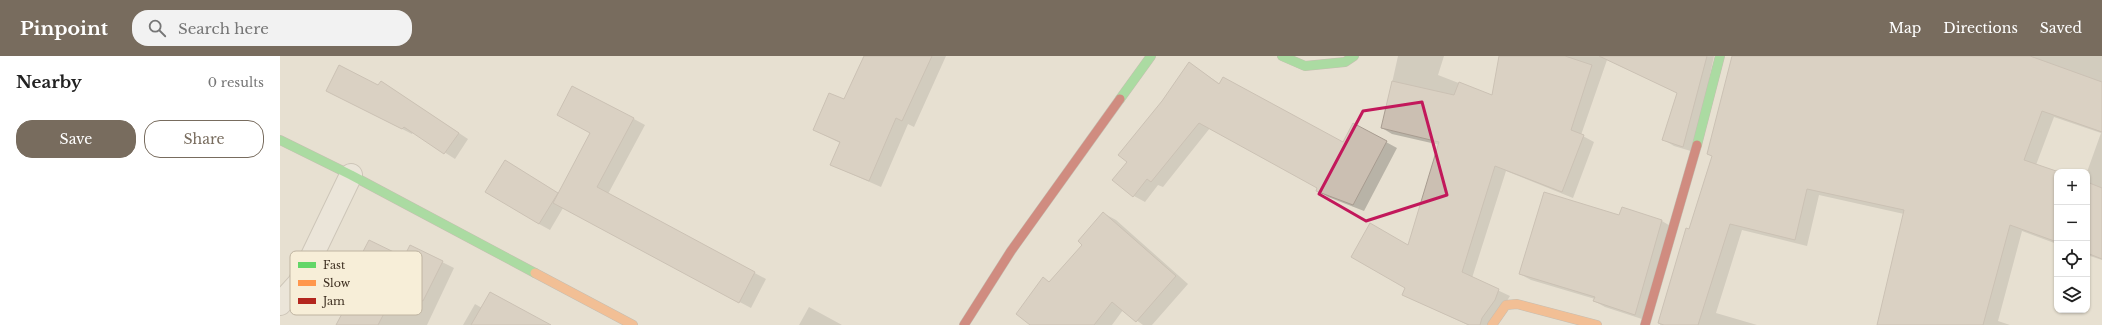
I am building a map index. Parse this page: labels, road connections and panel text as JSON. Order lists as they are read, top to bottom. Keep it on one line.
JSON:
{"legend":["Fast","Slow","Jam"],"page":{"header":"Pinpoint","search":"Search here","nav":["Map","Directions","Saved"],"heading":["Nearby","0 results"],"buttons":["Save","Share"],"map_buttons":["+","−"]}}
